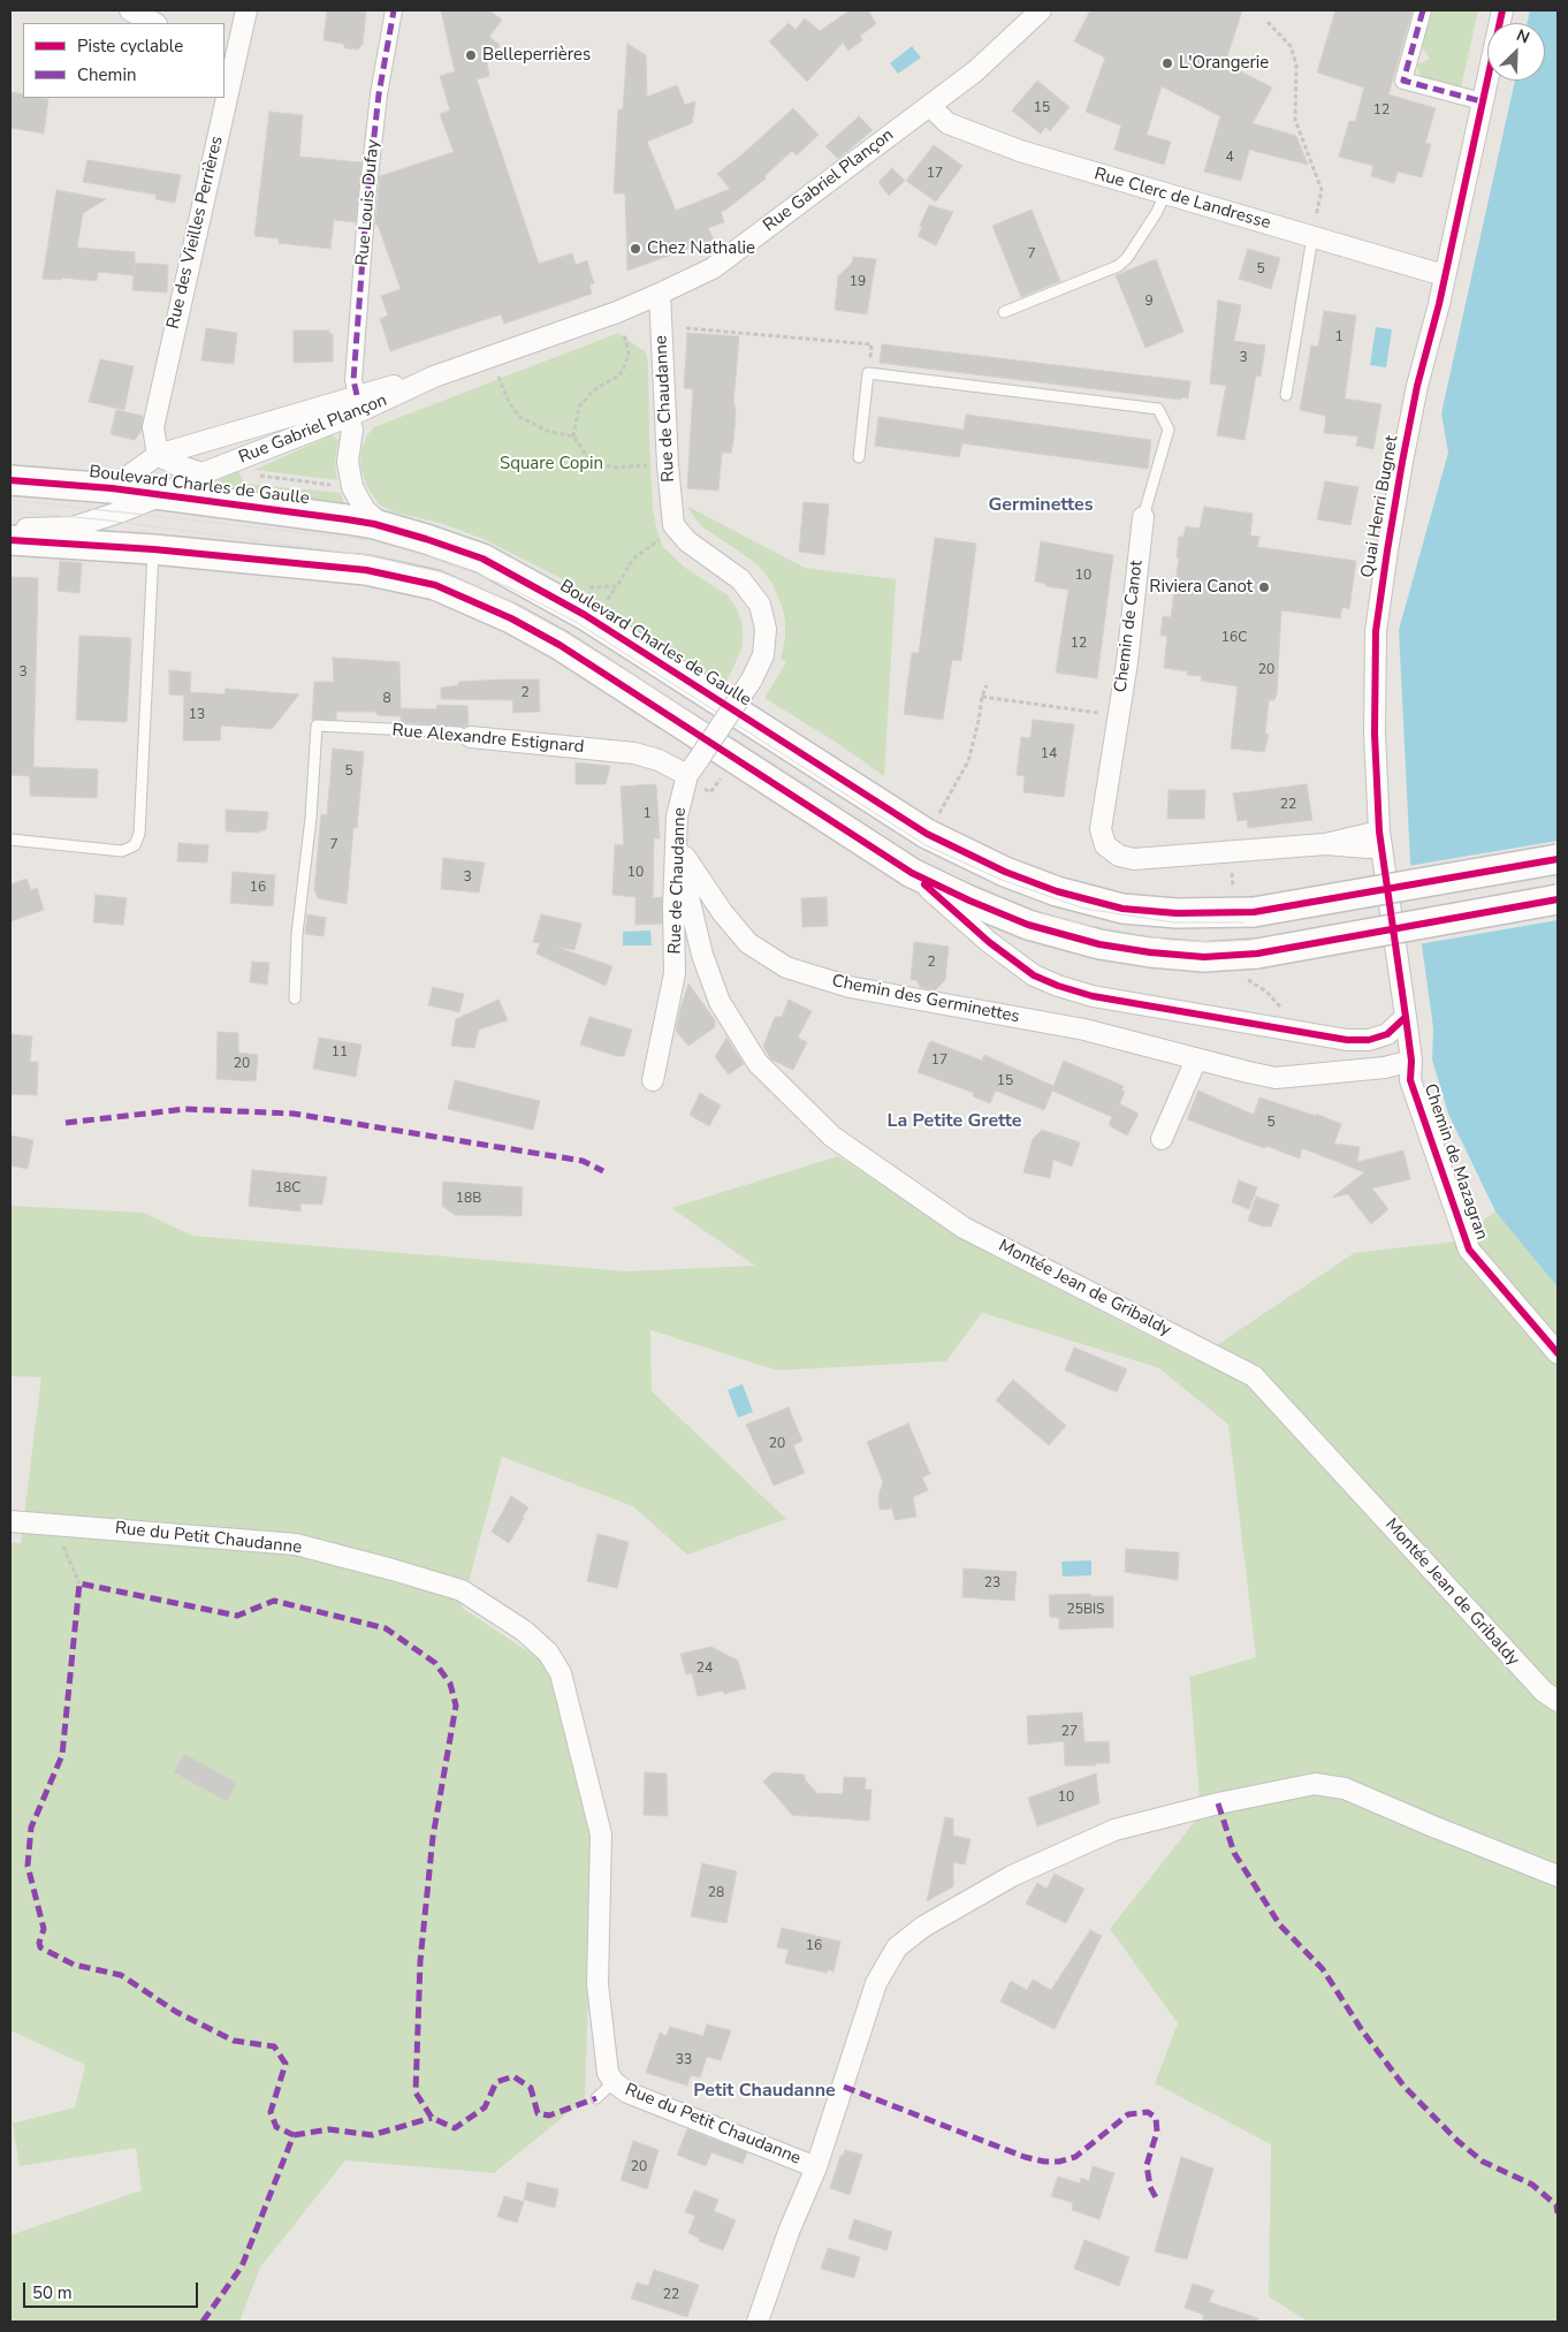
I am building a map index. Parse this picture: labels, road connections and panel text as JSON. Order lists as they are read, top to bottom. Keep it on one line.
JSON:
{"streets":{"main road":["Boulevard Charles de Gaulle"],"street":["Rue Gabriel Plançon","Rue Clerc de Landresse","Rue Louis Dufay","Rue des Vieilles Perrières","Rue de Chaudanne","Quai Henri Bugnet","Chemin de Canot","Rue Alexandre Estignard","Chemin des Germinettes","Chemin de Mazagran","Montée Jean de Gribaldy","Rue du Petit Chaudanne"]},"crossings":[["Rue Gabriel Plançon","Rue Clerc de Landresse"],["Rue Gabriel Plançon","Rue Louis Dufay"],["Rue Gabriel Plançon","Rue des Vieilles Perrières"],["Rue Gabriel Plançon","Rue de Chaudanne"],["Rue Gabriel Plançon","Boulevard Charles de Gaulle"],["Rue Clerc de Landresse","Quai Henri Bugnet"],["Rue de Chaudanne","Rue Alexandre Estignard"],["Rue de Chaudanne","Chemin des Germinettes"],["Rue de Chaudanne","Montée Jean de Gribaldy"],["Quai Henri Bugnet","Chemin de Canot"],["Quai Henri Bugnet","Chemin de Mazagran"],["Chemin des Germinettes","Chemin de Mazagran"],["Chemin des Germinettes","Montée Jean de Gribaldy"]],"districts":["Germinettes","La Petite Grette","Petit Chaudanne"],"parks":["Square Copin"],"places":["Belleperrières","L'Orangerie","Chez Nathalie","Riviera Canot"],"house_numbers":["15","12","4","17","7","5","19","9","1","3","10","16C","12","20","3","2","8","13","14","5","22","1","7","10","3","16","2","11","17","20","15","5","18C","18B","20","23","25BIS","24","27","10","28","16","33","20","22"],"legend":["Piste cyclable","Chemin"],"scale_bar":"50 m","north":"top right"}
